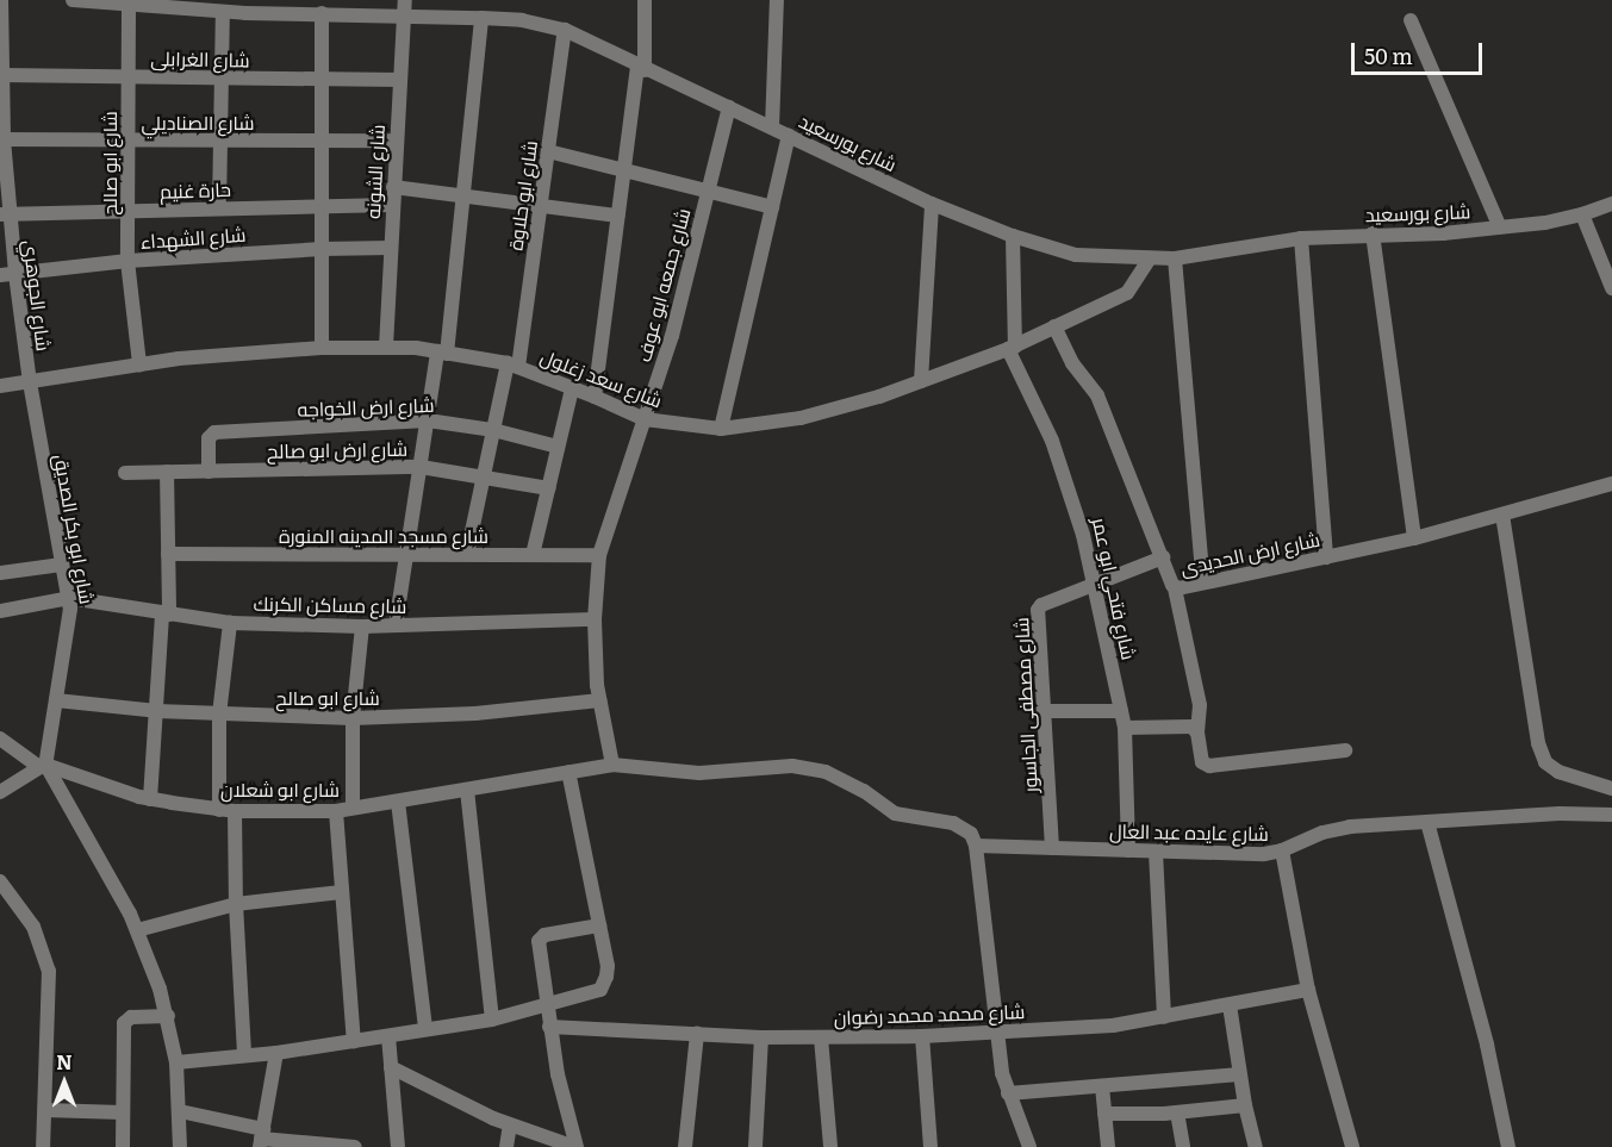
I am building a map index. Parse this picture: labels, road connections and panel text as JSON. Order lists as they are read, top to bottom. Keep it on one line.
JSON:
{"streets":{"street":["شارع الغرابلى","شارع الصناديلي","شارع بورسعيد","شارع ابو صالح","شارع الشونه","حارة غنيم","شارع ابو حلاوة","شارع الشهداء","شارع جمعه ابو عوف","شارع الجوهري","شارع سعد زغلول","شارع ارض الخواجه","شارع ارض ابو صالح","شارع ابو بكر الصديق","شارع مسجد المدينه المنورة","شارع ارض الحديدى","شارع فتحي ابو عمر","شارع مساكن الكرنك","شارع مصطفى الجاسور","شارع ابو شعلان","شارع عايده عبد العال","شارع محمد محمد رضوان"]},"crossings":[["شارع الغرابلى","شارع ابو صالح"],["شارع الغرابلى","شارع الشونه"],["شارع الغرابلى","شارع الجوهري"],["شارع الصناديلي","شارع ابو صالح"],["شارع الصناديلي","شارع الشونه"],["شارع الصناديلي","شارع الجوهري"],["شارع بورسعيد","شارع ابو صالح"],["شارع بورسعيد","شارع الشونه"],["شارع بورسعيد","شارع ابو حلاوة"],["شارع بورسعيد","شارع جمعه ابو عوف"],["شارع بورسعيد","شارع سعد زغلول"],["شارع ابو صالح","حارة غنيم"],["شارع ابو صالح","شارع الشهداء"],["شارع ابو صالح","شارع جمعه ابو عوف"],["شارع ابو صالح","شارع سعد زغلول"],["شارع ابو صالح","شارع ابو بكر الصديق"],["شارع الشونه","حارة غنيم"],["شارع الشونه","شارع الشهداء"],["شارع الشونه","شارع سعد زغلول"],["حارة غنيم","شارع الجوهري"],["شارع ابو حلاوة","شارع سعد زغلول"],["شارع ابو حلاوة","شارع ارض الخواجه"],["شارع ابو حلاوة","شارع ارض ابو صالح"],["شارع ابو حلاوة","شارع مسجد المدينه المنورة"],["شارع الشهداء","شارع الجوهري"],["شارع جمعه ابو عوف","شارع سعد زغلول"],["شارع جمعه ابو عوف","شارع مسجد المدينه المنورة"],["شارع جمعه ابو عوف","شارع مساكن الكرنك"],["شارع جمعه ابو عوف","شارع ابو شعلان"],["شارع الجوهري","شارع سعد زغلول"],["شارع الجوهري","شارع ابو بكر الصديق"],["شارع سعد زغلول","شارع ابو بكر الصديق"],["شارع سعد زغلول","شارع ارض الحديدى"],["شارع سعد زغلول","شارع فتحي ابو عمر"],["شارع ارض الخواجه","شارع ارض ابو صالح"],["شارع ابو بكر الصديق","شارع مساكن الكرنك"],["شارع ابو بكر الصديق","شارع ابو شعلان"],["شارع ارض الحديدى","شارع مصطفى الجاسور"],["شارع فتحي ابو عمر","شارع مصطفى الجاسور"],["شارع فتحي ابو عمر","شارع عايده عبد العال"],["شارع مصطفى الجاسور","شارع عايده عبد العال"],["شارع ابو شعلان","شارع عايده عبد العال"]],"scale_bar":"50 m","north":"top"}
